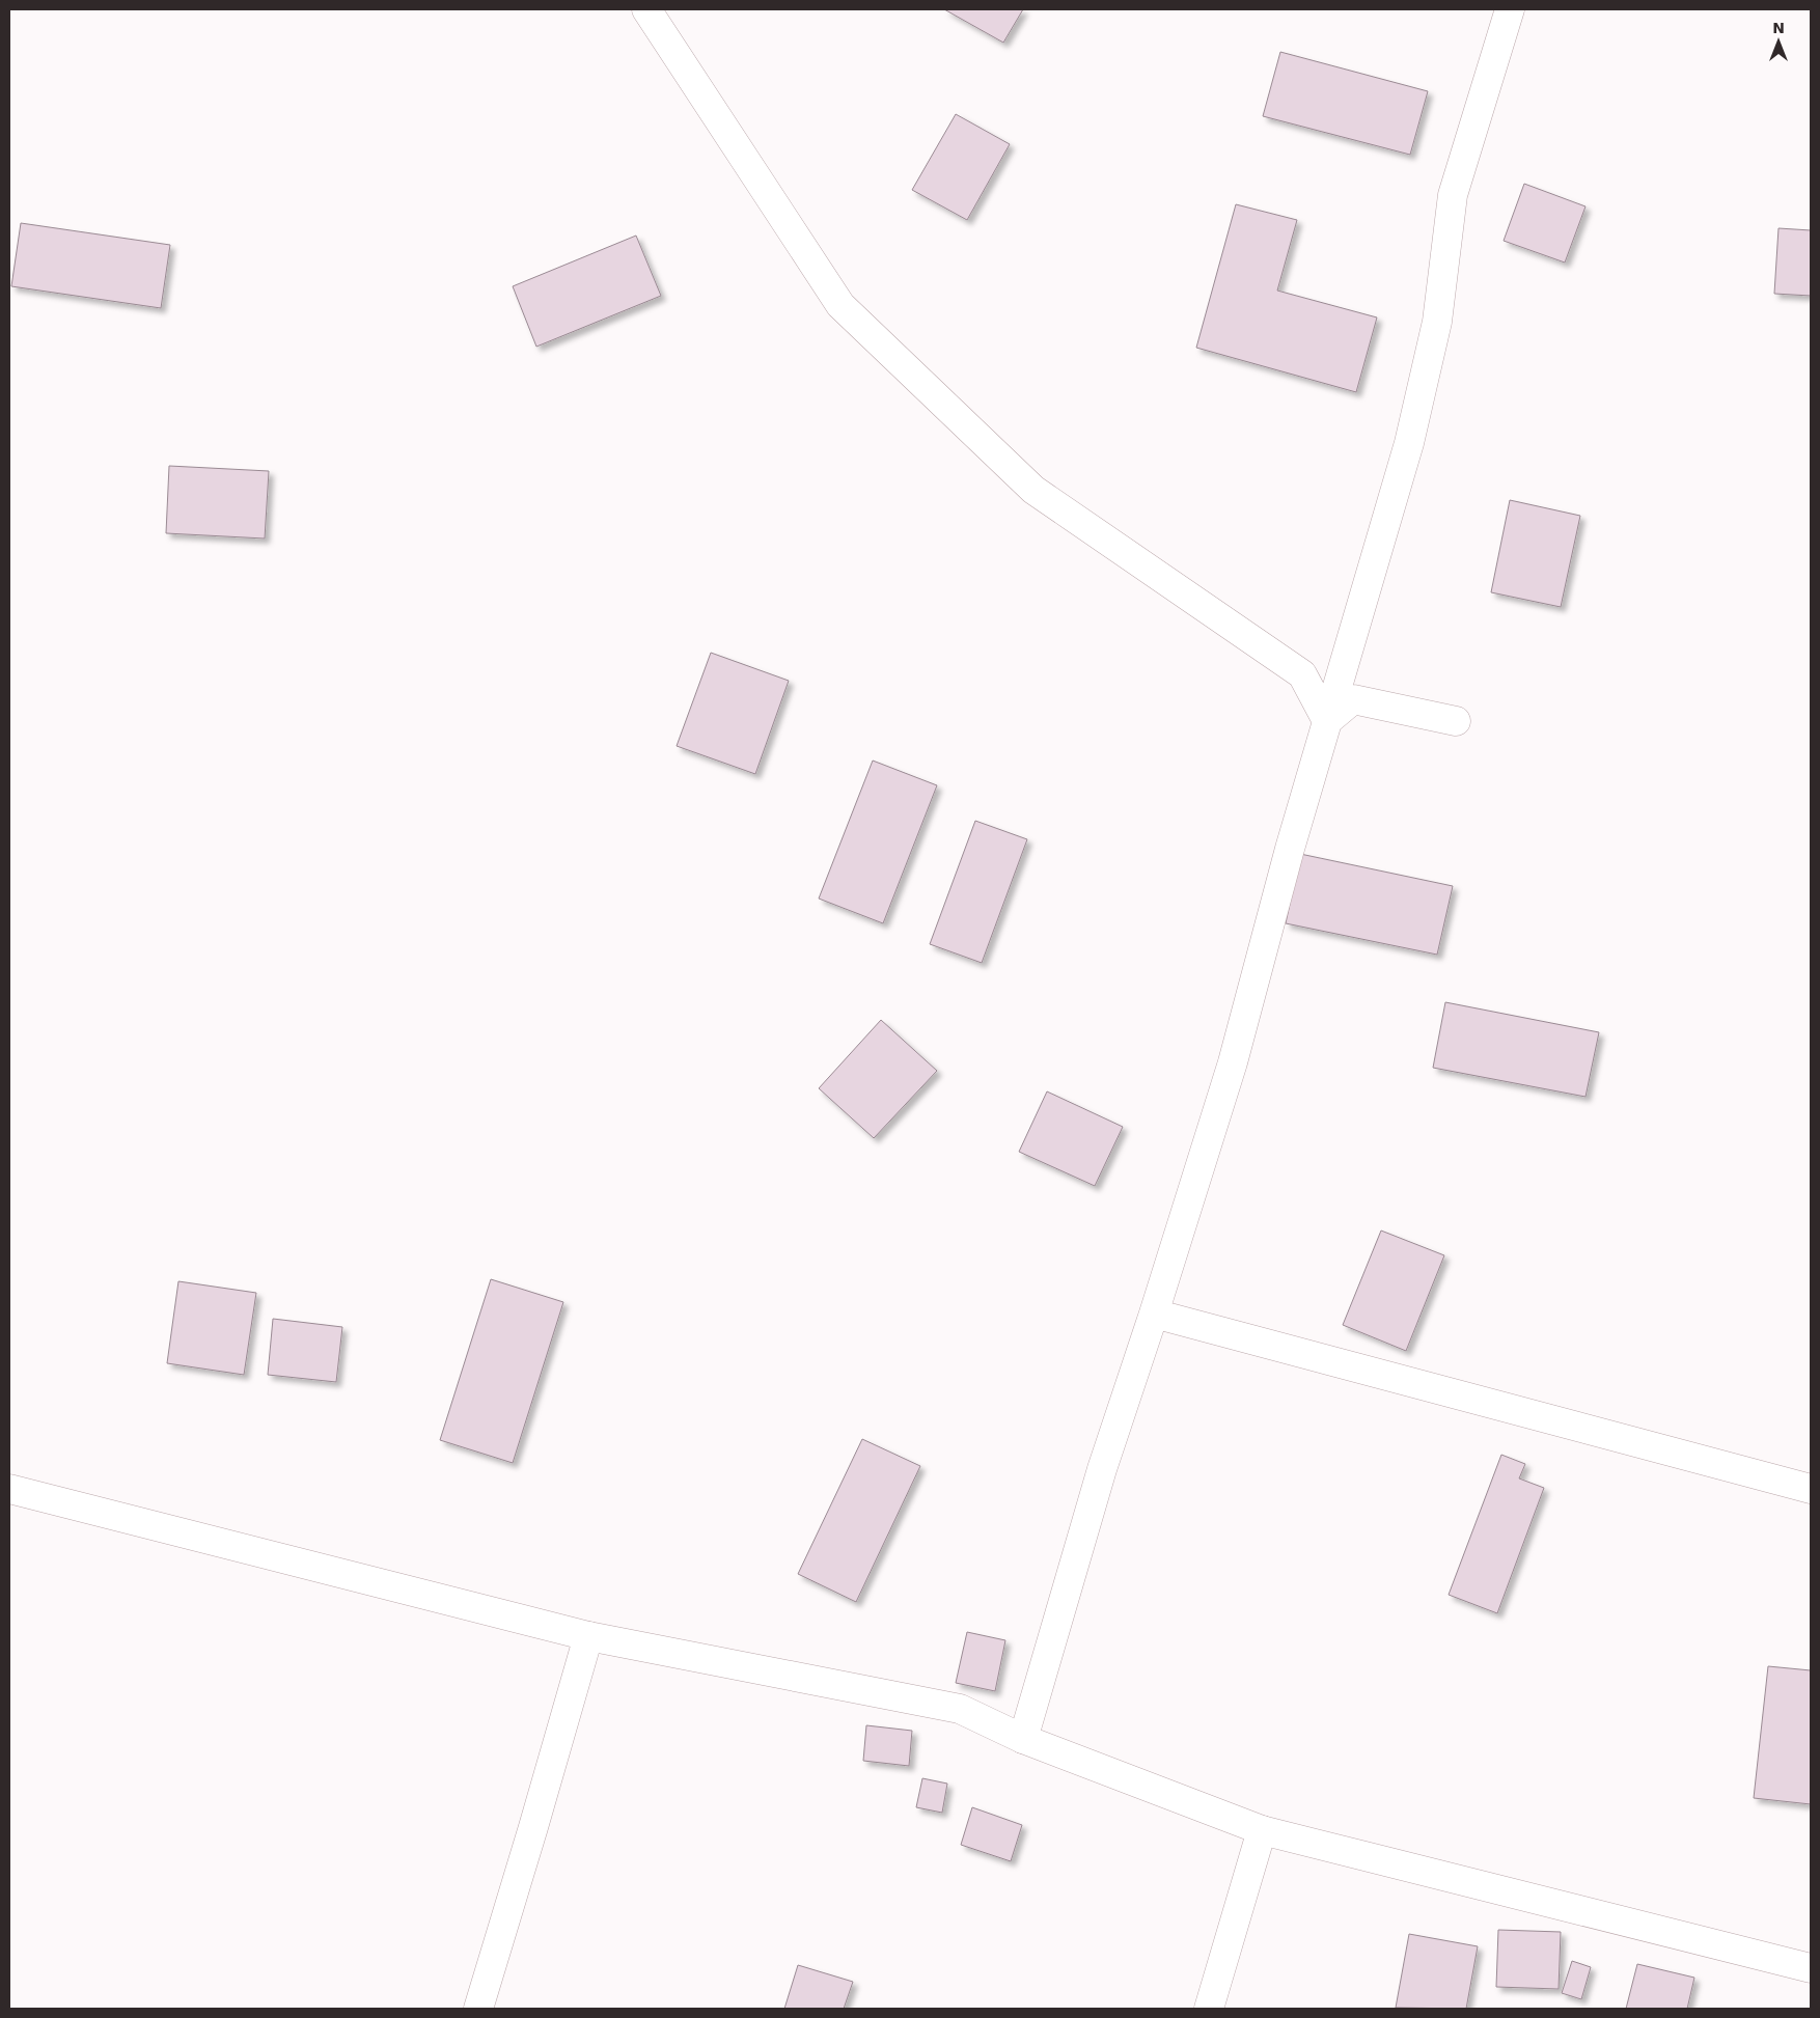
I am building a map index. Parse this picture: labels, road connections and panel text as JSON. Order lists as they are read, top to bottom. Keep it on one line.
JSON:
{"north":"top"}
